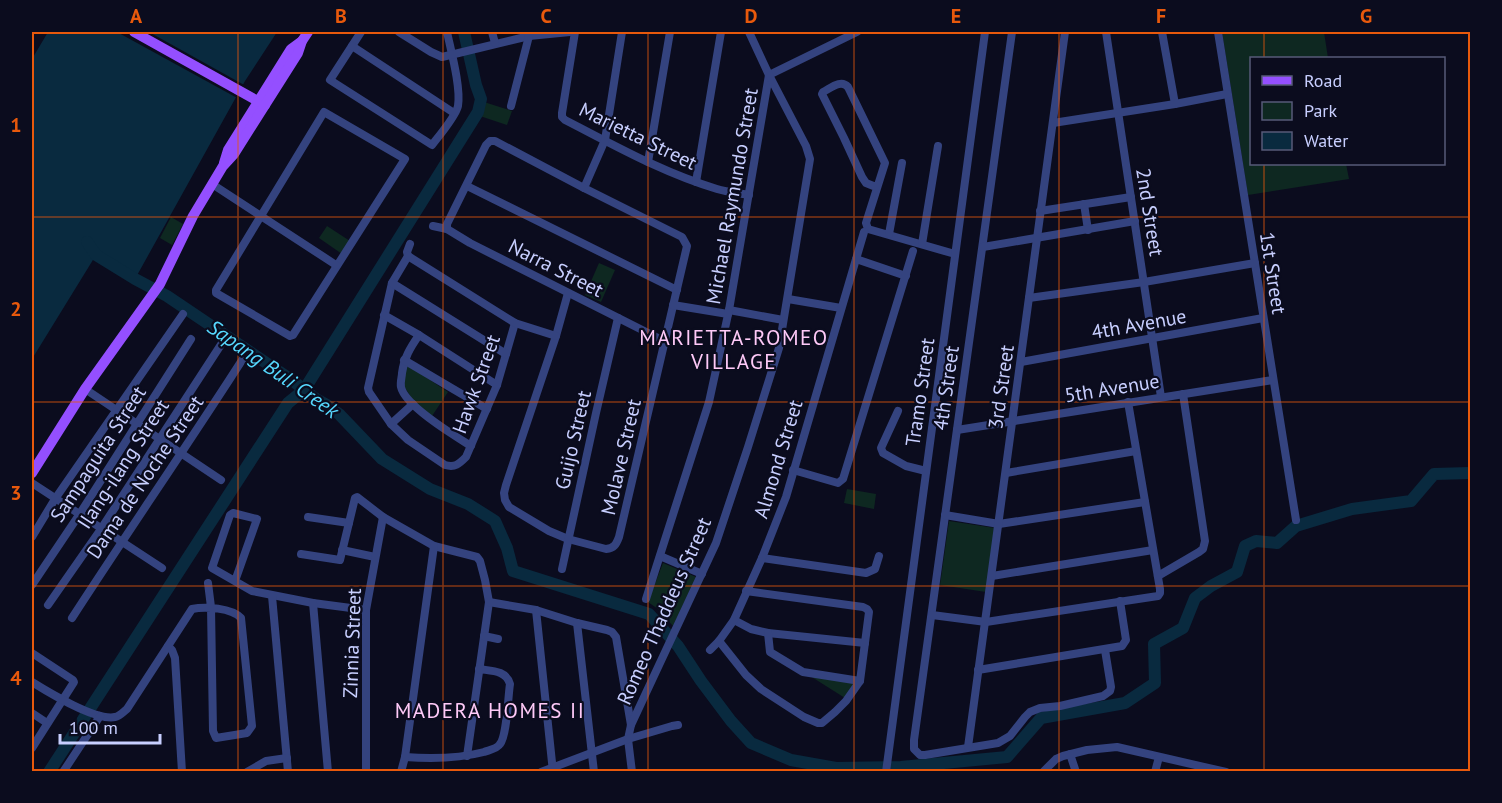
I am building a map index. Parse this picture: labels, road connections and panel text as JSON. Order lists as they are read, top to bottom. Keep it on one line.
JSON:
{"streets":{"street":["Marietta Street","Michael Raymundo Street","2nd Street","Narra Street","1st Street","4th Avenue","Hawk Street","3rd Street","4th Street","5th Avenue","Tramo Street","Guijo Street","Sampaguita Street","Molave Street","Almond Street","Ilang-ilang Street","Dama de Noche Street","Romeo Thaddeus Street","Zinnia Street"]},"crossings":[["Marietta Street","Michael Raymundo Street"],["Michael Raymundo Street","Romeo Thaddeus Street"],["2nd Street","4th Avenue"],["2nd Street","5th Avenue"],["Narra Street","Guijo Street"],["Narra Street","Molave Street"],["1st Street","4th Avenue"],["1st Street","5th Avenue"],["4th Avenue","3rd Street"],["3rd Street","4th Street"],["3rd Street","5th Avenue"],["4th Street","5th Avenue"],["Guijo Street","Molave Street"]],"districts":["MARIETTA-ROMEO VILLAGE","MADERA HOMES II"],"water":["Sapang Buli Creek"],"legend":["Road","Park","Water"],"scale_bar":"100 m","grid":{"columns":["A","B","C","D","E","F","G"],"rows":["1","2","3","4"]}}
